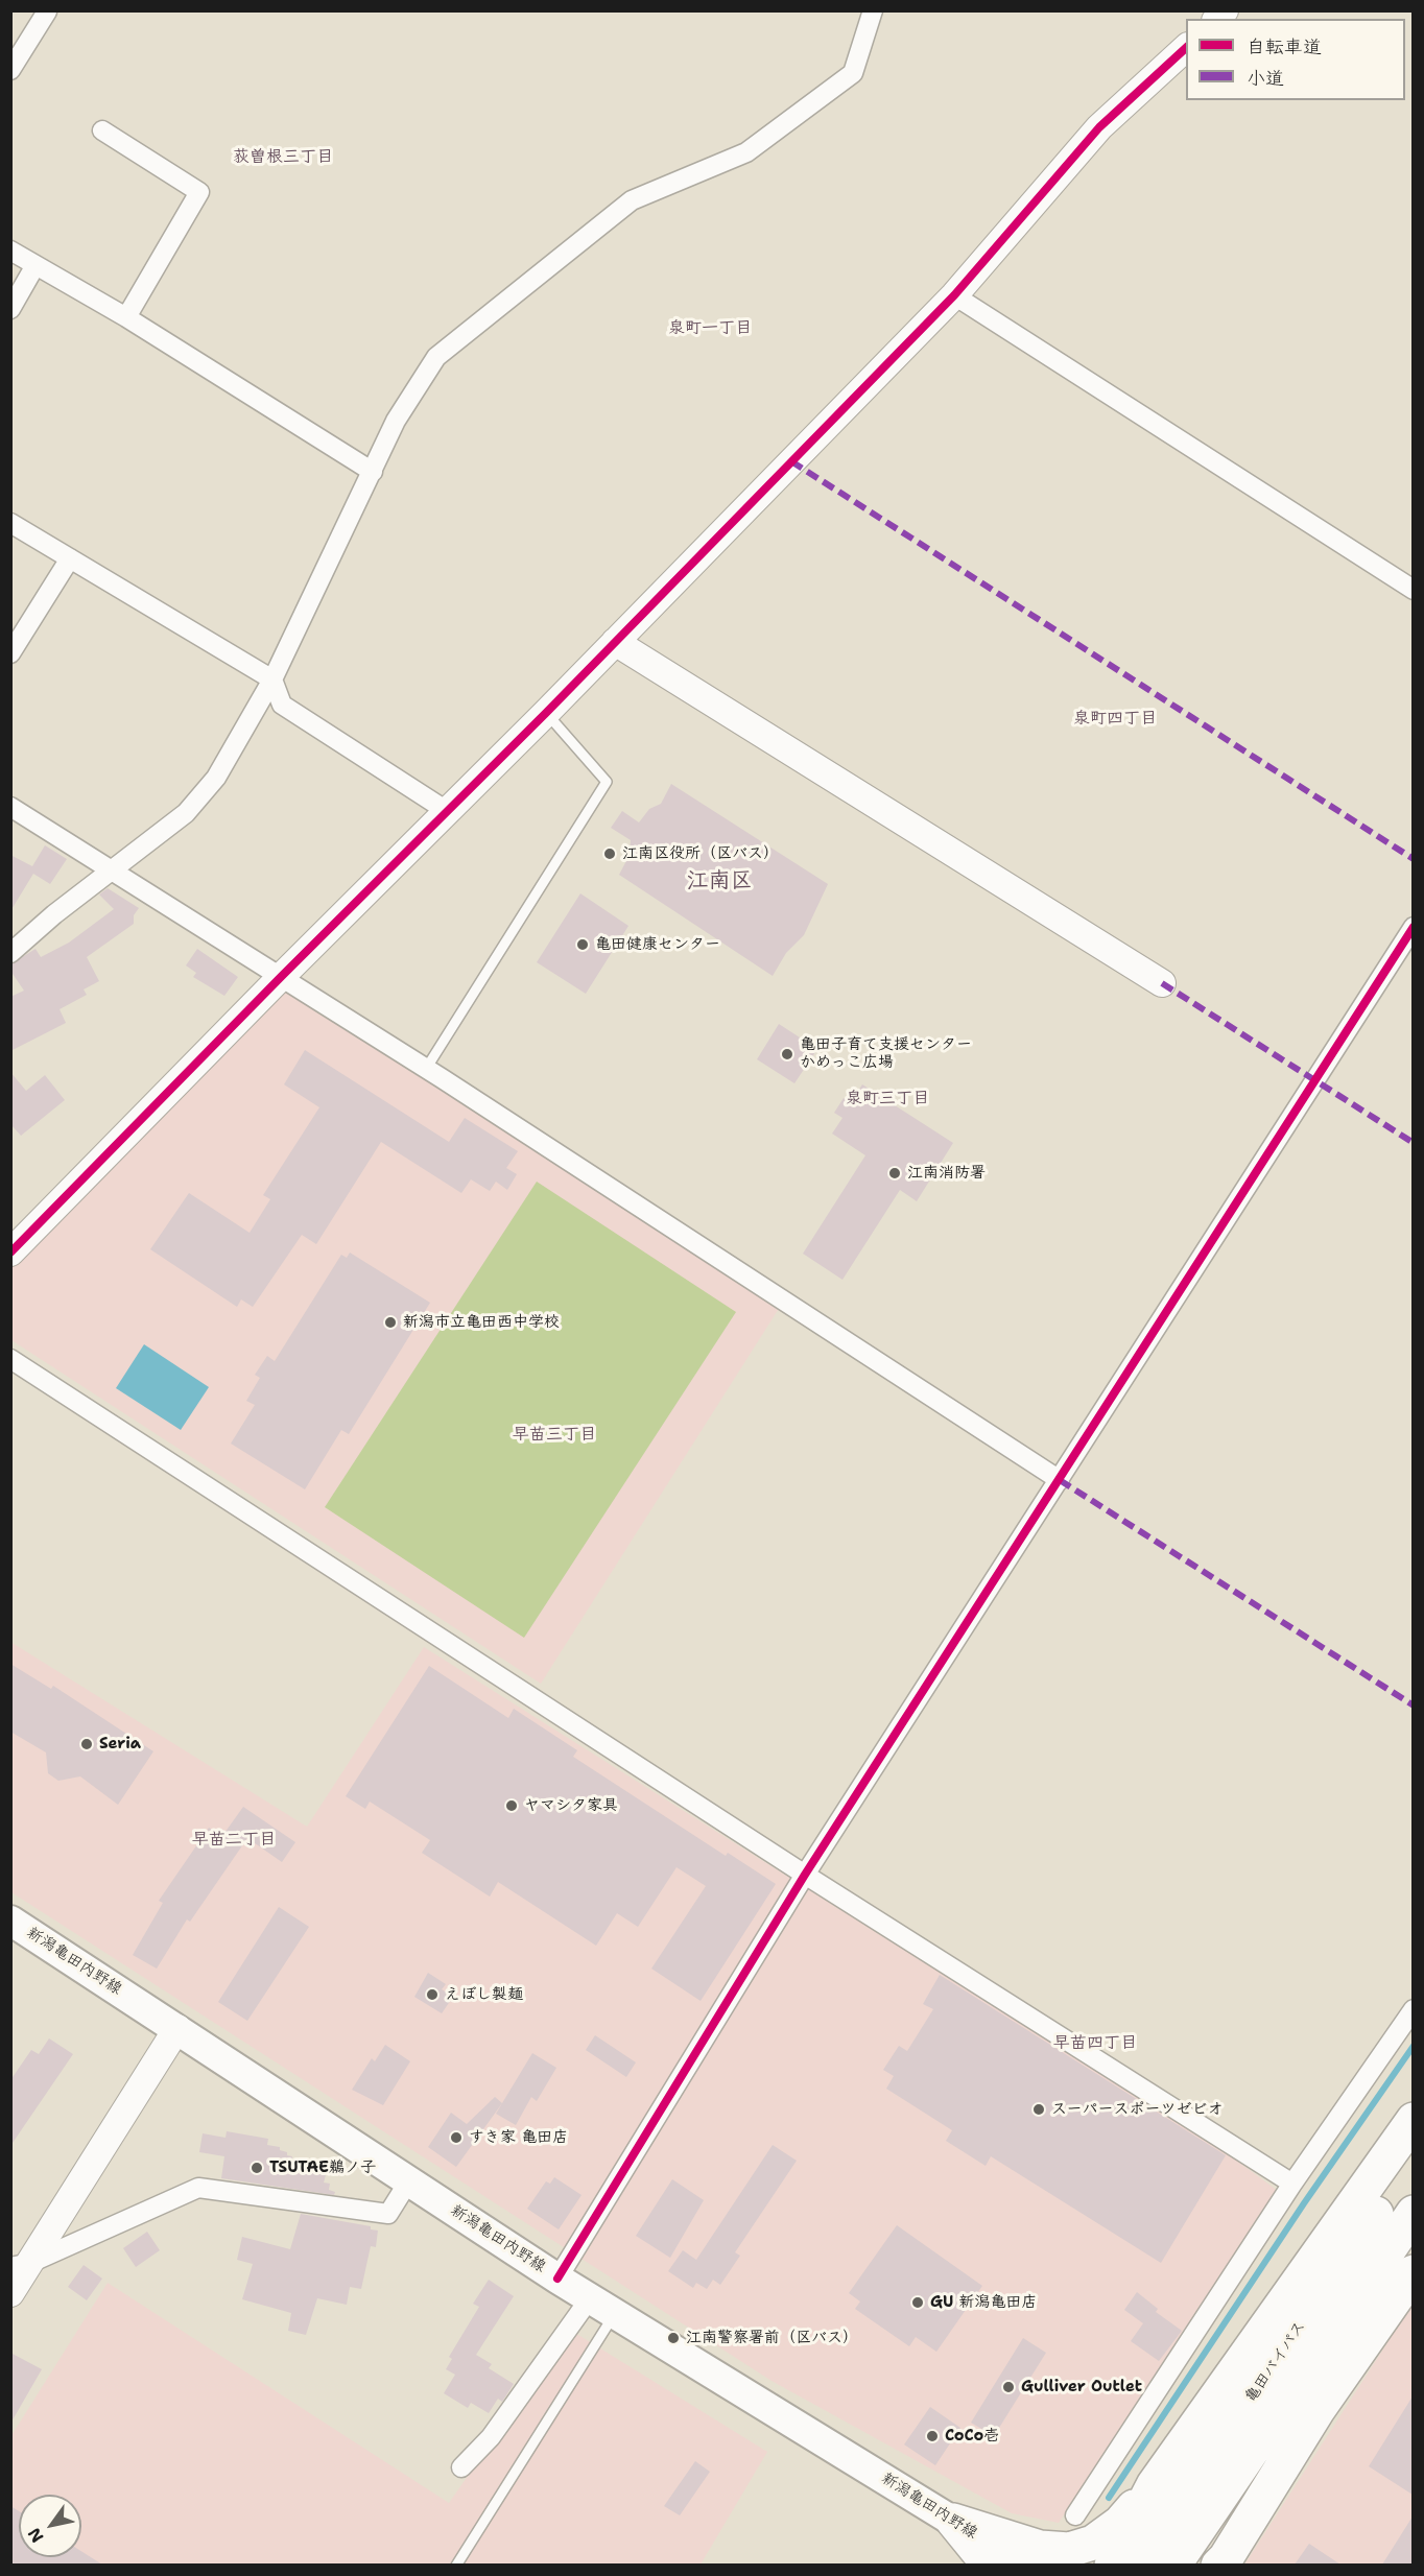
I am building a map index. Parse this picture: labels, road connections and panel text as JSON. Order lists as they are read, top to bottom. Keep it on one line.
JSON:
{"streets":{"highway":["亀田バイパス"],"main road":["新潟亀田内野線"]},"districts":["荻曽根三丁目","泉町一丁目","泉町四丁目","江南区","泉町三丁目","早苗三丁目","早苗二丁目","早苗四丁目"],"places":["江南区役所（区バス）","亀田健康センター","亀田子育て支援センター かめっこ広場","江南消防署","新潟市立亀田西中学校","Seria","ヤマシタ家具","えぼし製麺","スーパースポーツゼビオ","すき家 亀田店","TSUTAE鵜ノ子","GU 新潟亀田店","江南警察署前（区バス）","Gulliver Outlet","CoCo壱"],"legend":["自転車道","小道"],"north":"bottom left"}
